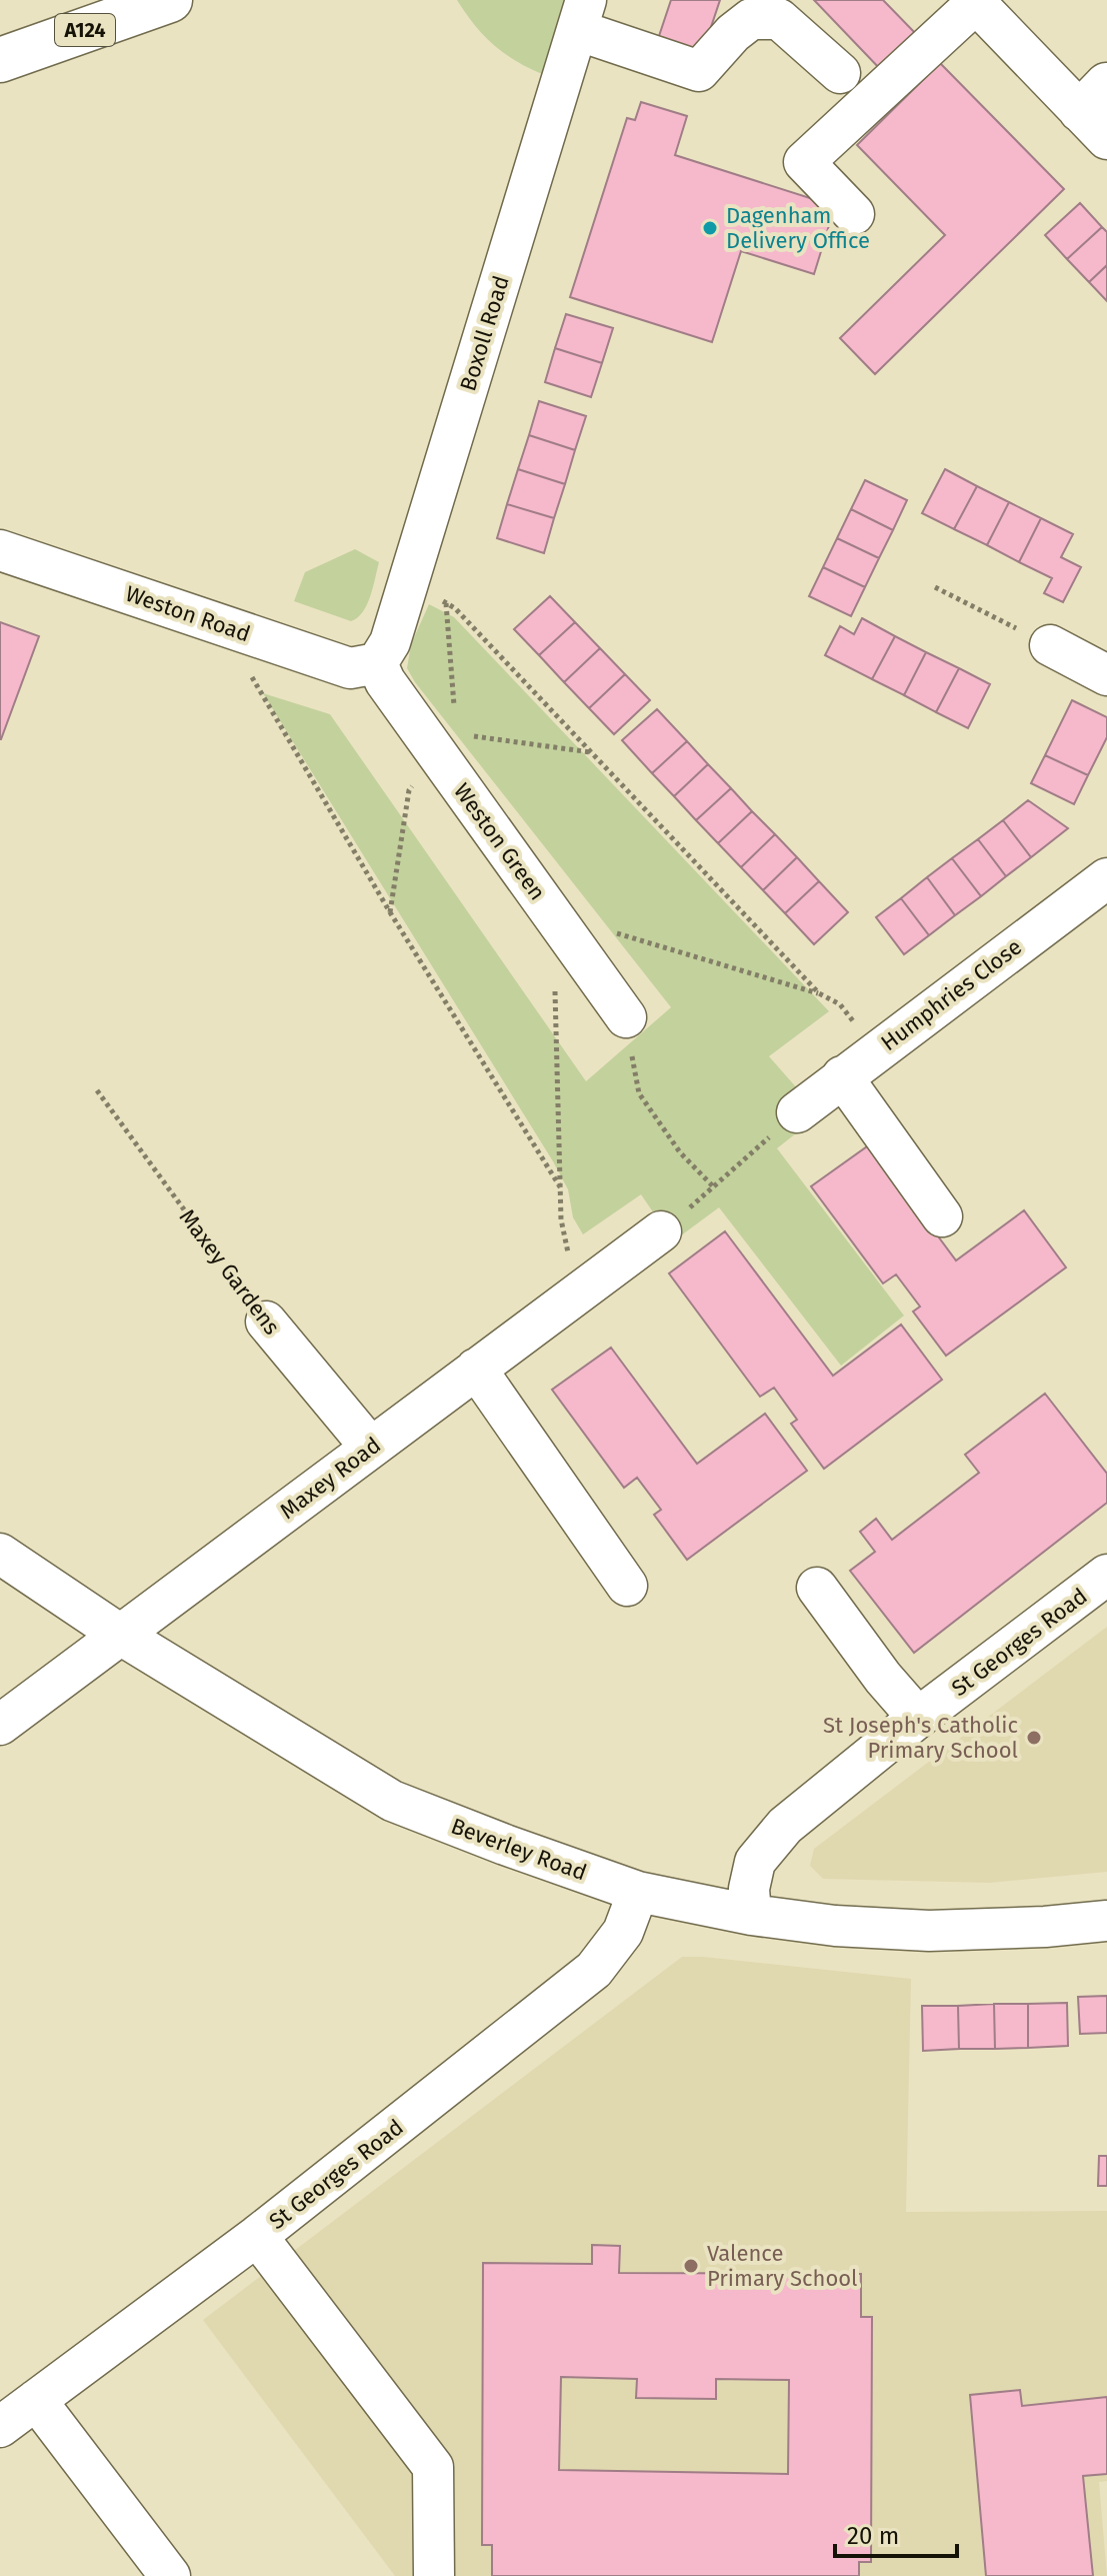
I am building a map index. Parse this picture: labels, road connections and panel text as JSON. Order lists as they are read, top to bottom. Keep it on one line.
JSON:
{"streets":{"main road":["A124"],"street":["Boxoll Road","Weston Road","Weston Green","Humphries Close","Maxey Gardens","Maxey Road","St Georges Road","Beverley Road"]},"crossings":[["Boxoll Road","Weston Road"],["Boxoll Road","Weston Green"],["Weston Road","Weston Green"],["Maxey Gardens","Maxey Road"],["Maxey Road","Beverley Road"],["St Georges Road","Beverley Road"]],"places":["Dagenham Delivery Office","St Joseph's Catholic Primary School","Valence Primary School"],"scale_bar":"20 m"}
